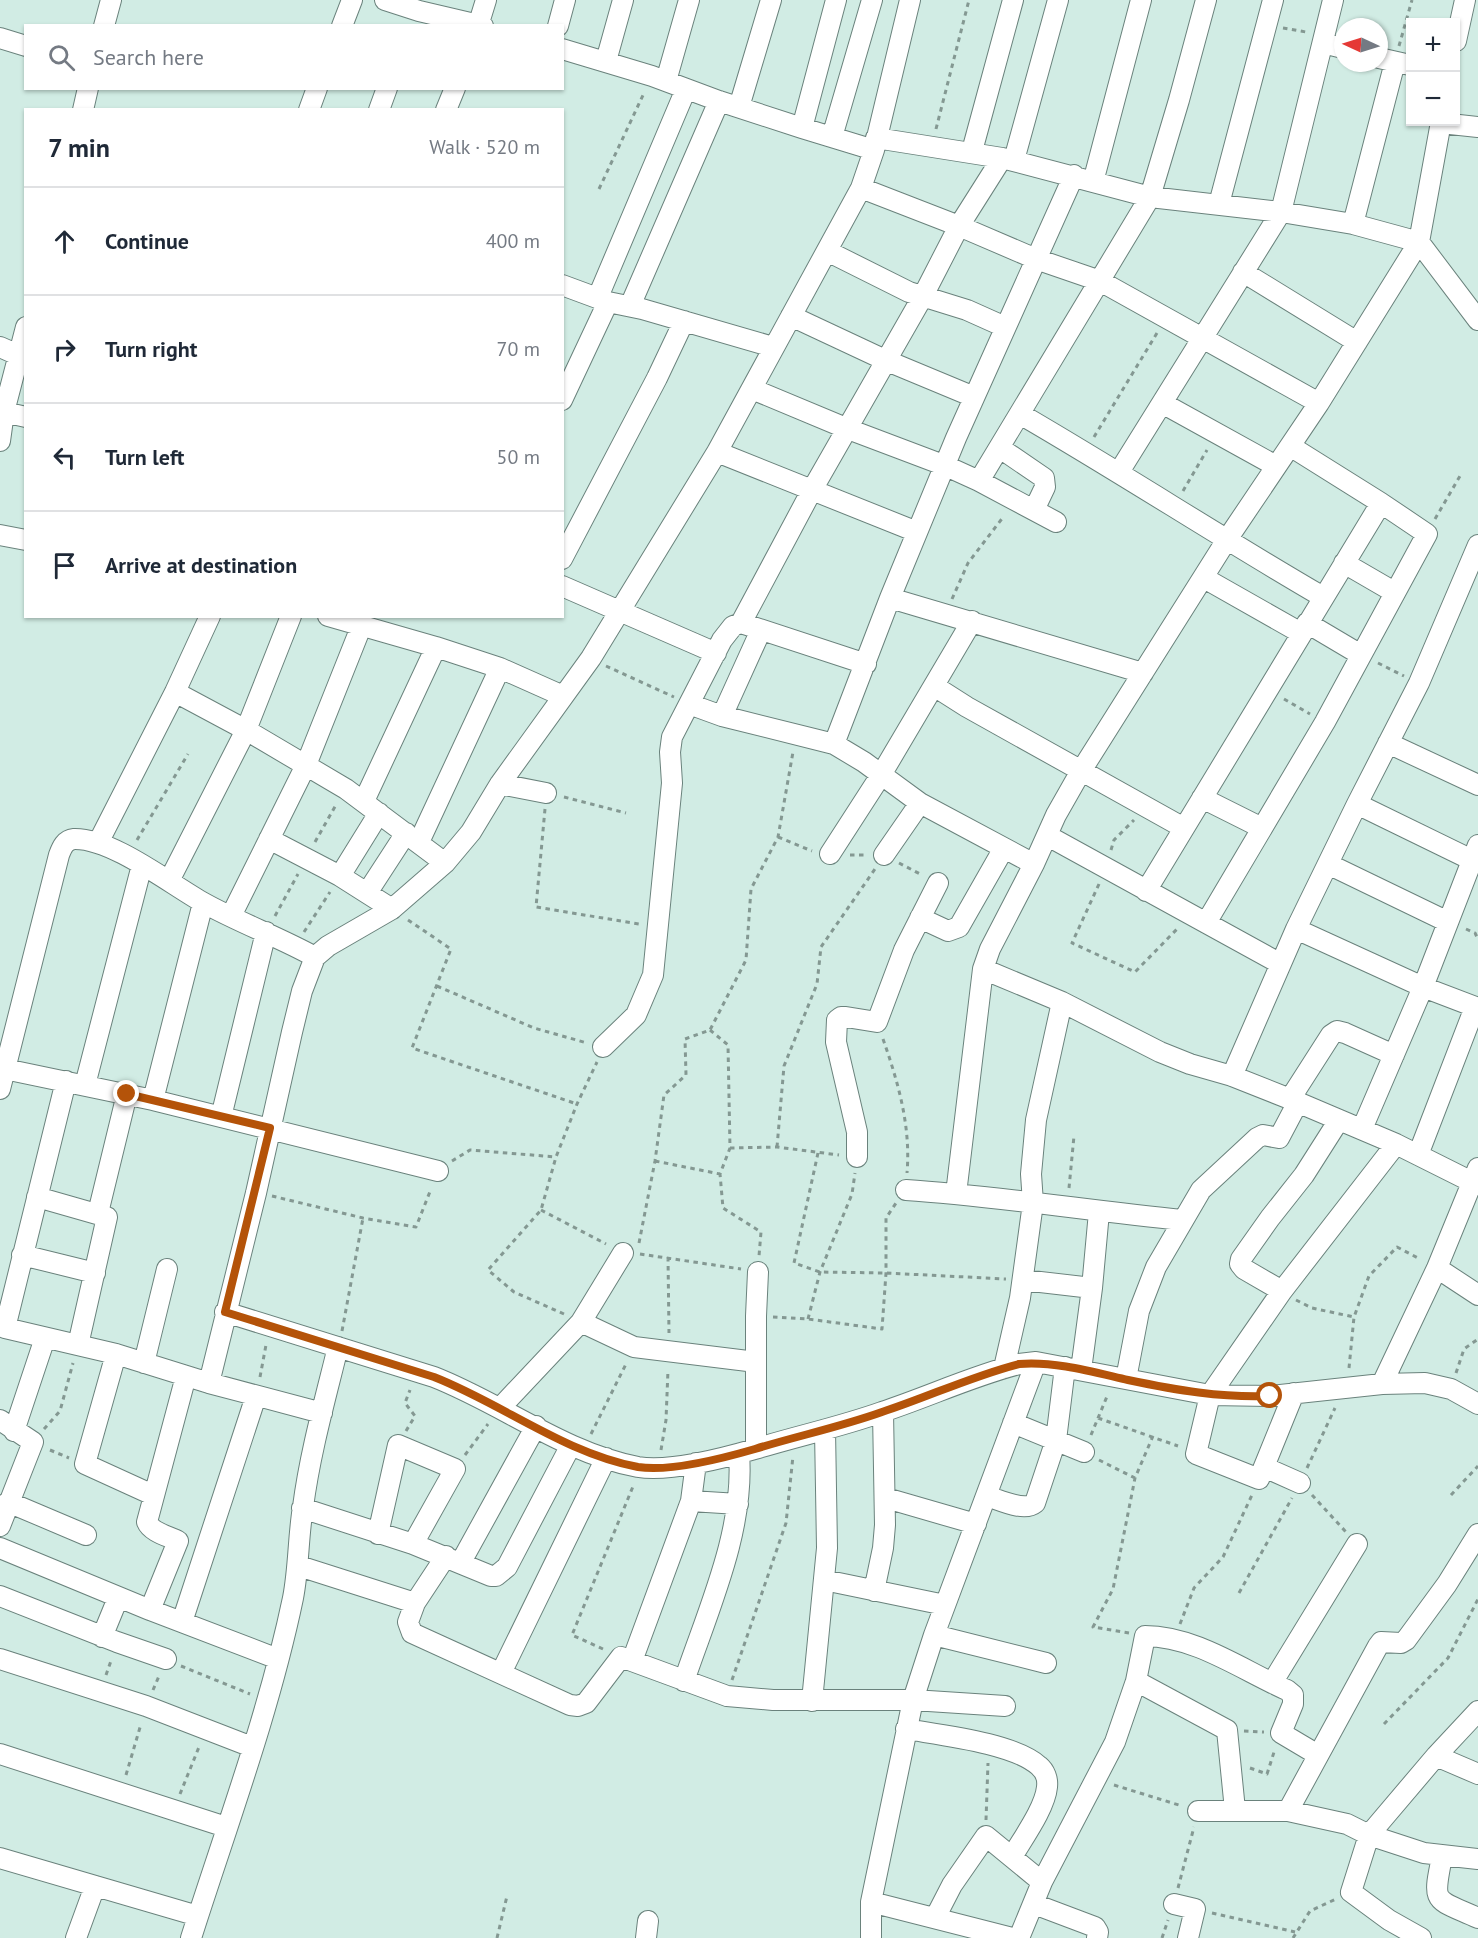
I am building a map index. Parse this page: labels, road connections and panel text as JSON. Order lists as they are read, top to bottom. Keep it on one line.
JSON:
{"north":"left","page":{"map_buttons":["+","−"],"search":"Search here","heading":["7 min","Walk · 520 m"],"list":[["Continue","400 m"],["Turn right","70 m"],["Turn left","50 m"],"Arrive at destination"]}}
